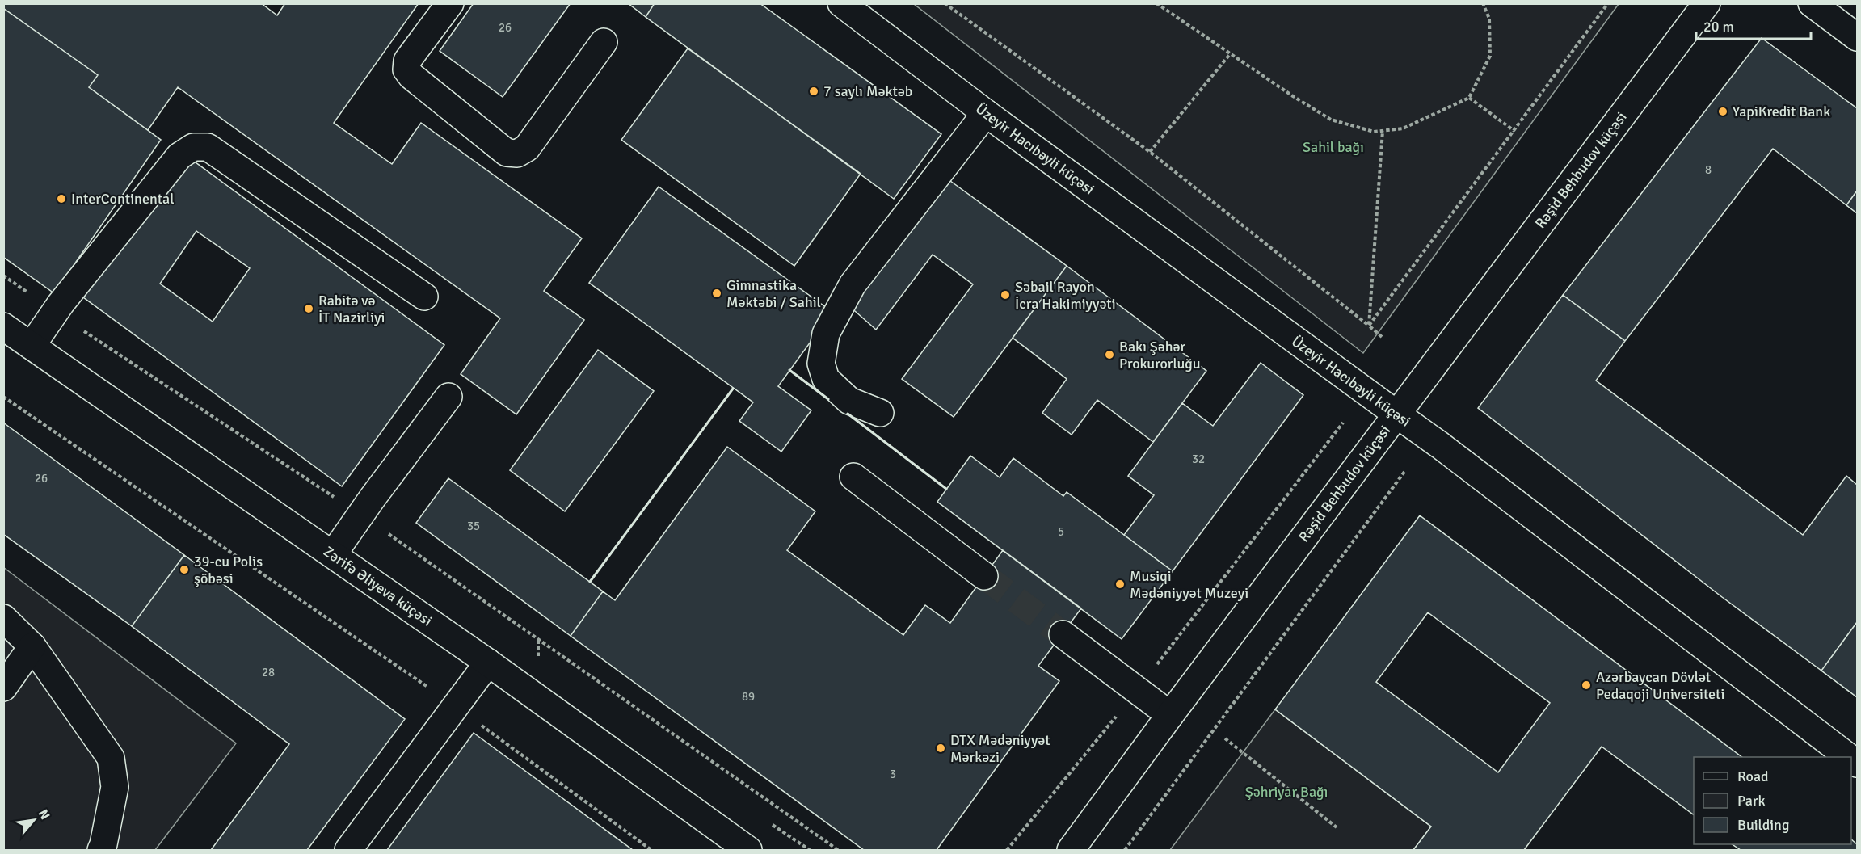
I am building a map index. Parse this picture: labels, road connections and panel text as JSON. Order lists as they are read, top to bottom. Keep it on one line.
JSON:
{"streets":{"main road":["Üzeyir Hacıbəyli küçəsi","Rəşid Behbudov küçəsi","Zərifə Əliyeva küçəsi"]},"crossings":[["Üzeyir Hacıbəyli küçəsi","Rəşid Behbudov küçəsi"]],"parks":["Sahil bağı","Şəhriyar Bağı"],"places":["7 saylı Məktəb","YapiKredit Bank","InterContinental","Gimnastika Məktəbi / Sahil","Səbail Rayon İcra Hakimiyyəti","Rabitə və İT Nazirliyi","Bakı Şəhər Prokurorluğu","39-cu Polis şöbəsi","Musiqi Mədəniyyət Muzeyi","Azərbaycan Dövlət Pedaqoji Universiteti","DTX Mədəniyyət Mərkəzi"],"house_numbers":["26","8","32","26","35","5","28","89","3"],"legend":["Road","Park","Building"],"scale_bar":"20 m","north":"top right"}
